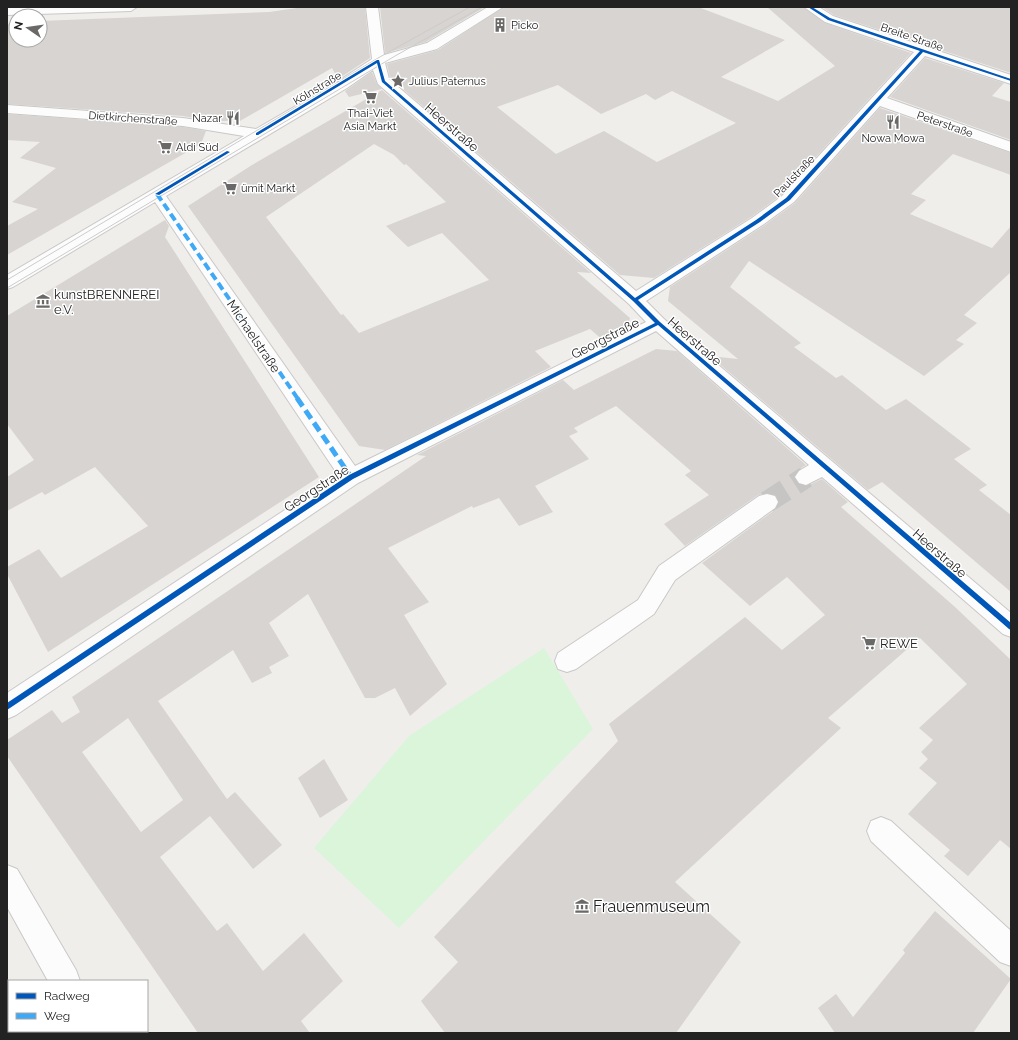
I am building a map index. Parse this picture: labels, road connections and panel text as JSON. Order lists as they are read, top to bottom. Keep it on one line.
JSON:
{"streets":{"street":["Breite Straße","Kölnstraße","Dietkirchenstraße","Peterstraße","Heerstraße","Paulstraße","Michaelstraße","Georgstraße"]},"crossings":[["Breite Straße","Paulstraße"],["Kölnstraße","Dietkirchenstraße"],["Kölnstraße","Heerstraße"],["Kölnstraße","Michaelstraße"],["Peterstraße","Paulstraße"],["Heerstraße","Paulstraße"],["Heerstraße","Georgstraße"],["Michaelstraße","Georgstraße"]],"places":{"building":["Picko"],"place":["Julius Paternus"],"supermarket":["Thai-Viet Asia Markt","Aldi Süd","ümit Markt","REWE"],"restaurant":["Nazar","Nowa Mowa"],"museum":["kunstBRENNEREI e.V.","Frauenmuseum"]},"legend":["Radweg","Weg"],"north":"left"}
